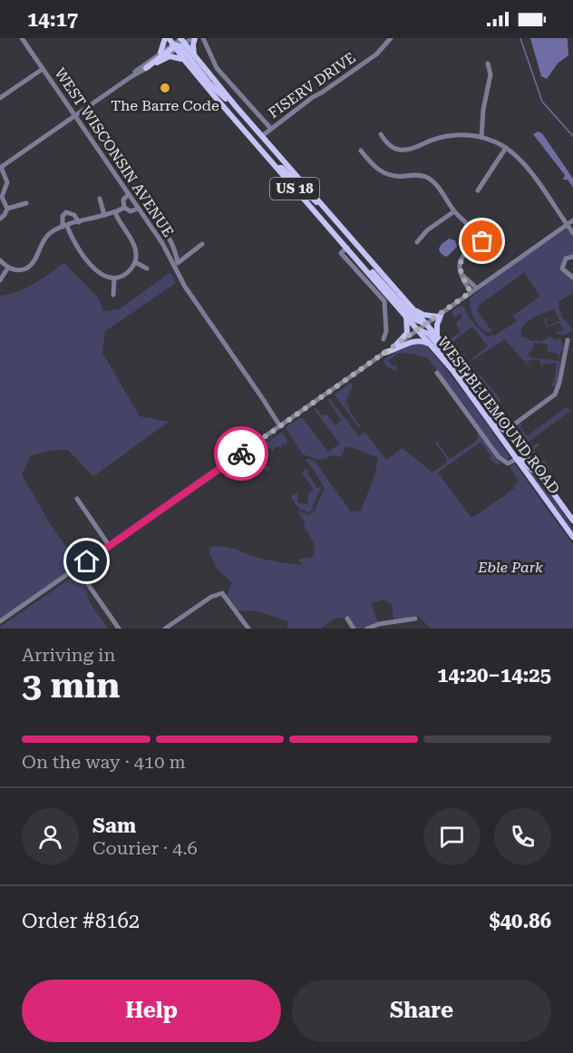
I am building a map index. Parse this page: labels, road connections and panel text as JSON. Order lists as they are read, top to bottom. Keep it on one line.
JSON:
{"streets":{"main road":["US 18","WEST BLUEMOUND ROAD"],"street":["FISERV DRIVE","WEST WISCONSIN AVENUE"]},"crossings":[["FISERV DRIVE","WEST BLUEMOUND ROAD"]],"parks":["Eble Park"],"places":["The Barre Code"],"page":{"status":"14:17","heading":["3 min","Arriving in","14:20–14:25"],"panel":["Sam","Courier · 4.6","Order #8162","$40.86"],"bar":"On the way · 410 m","buttons":["Help","Share"]}}
